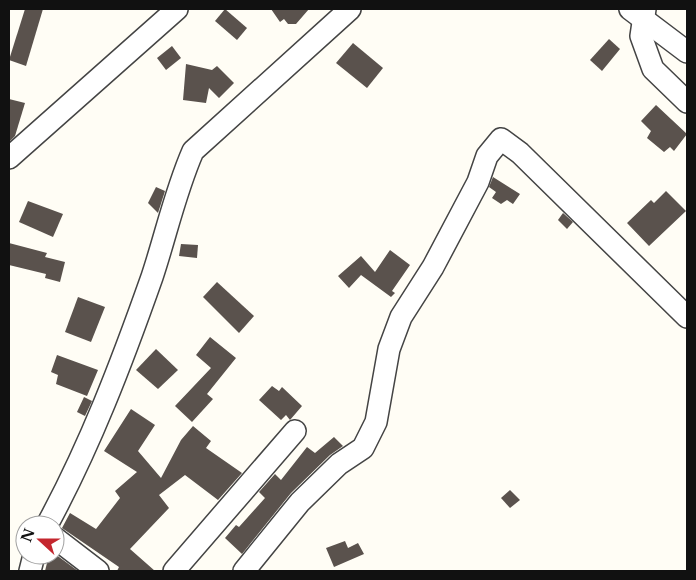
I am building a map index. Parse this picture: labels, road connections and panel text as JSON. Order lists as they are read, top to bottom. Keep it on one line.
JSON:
{"north":"left"}
